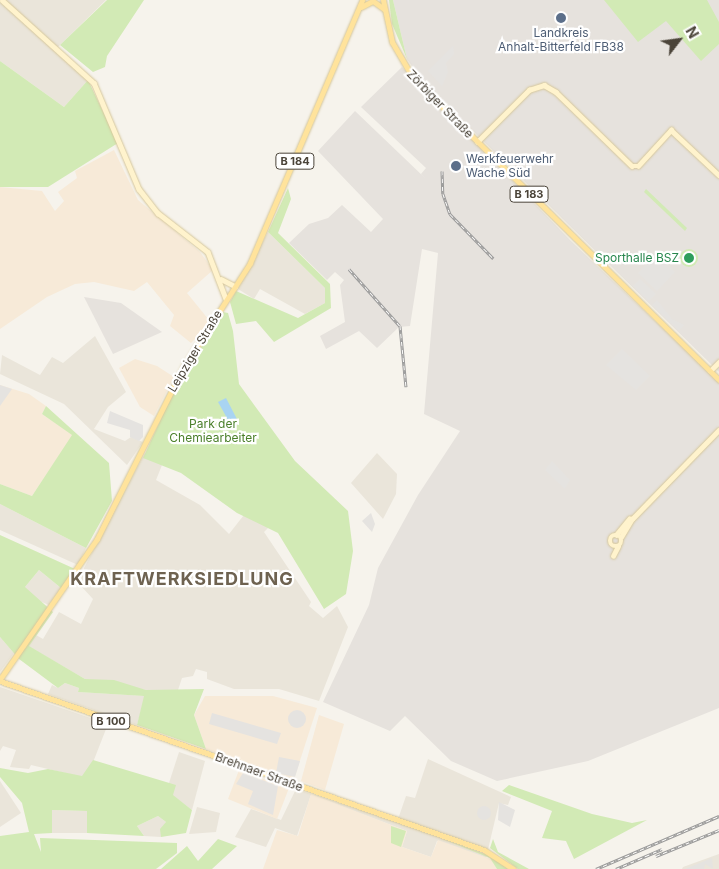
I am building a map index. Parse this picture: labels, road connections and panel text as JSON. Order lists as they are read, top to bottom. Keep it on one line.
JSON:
{"streets":{"main road":["Zörbiger Straße","B 184","B 183","Leipziger Straße","B 100","Brehnaer Straße"]},"crossings":[["Leipziger Straße","Brehnaer Straße"]],"districts":["KRAFTWERKSIEDLUNG"],"parks":["Park der Chemiearbeiter"],"places":["Landkreis Anhalt-Bitterfeld FB38","Werkfeuerwehr Wache Süd","Sporthalle BSZ"],"north":"top right"}
